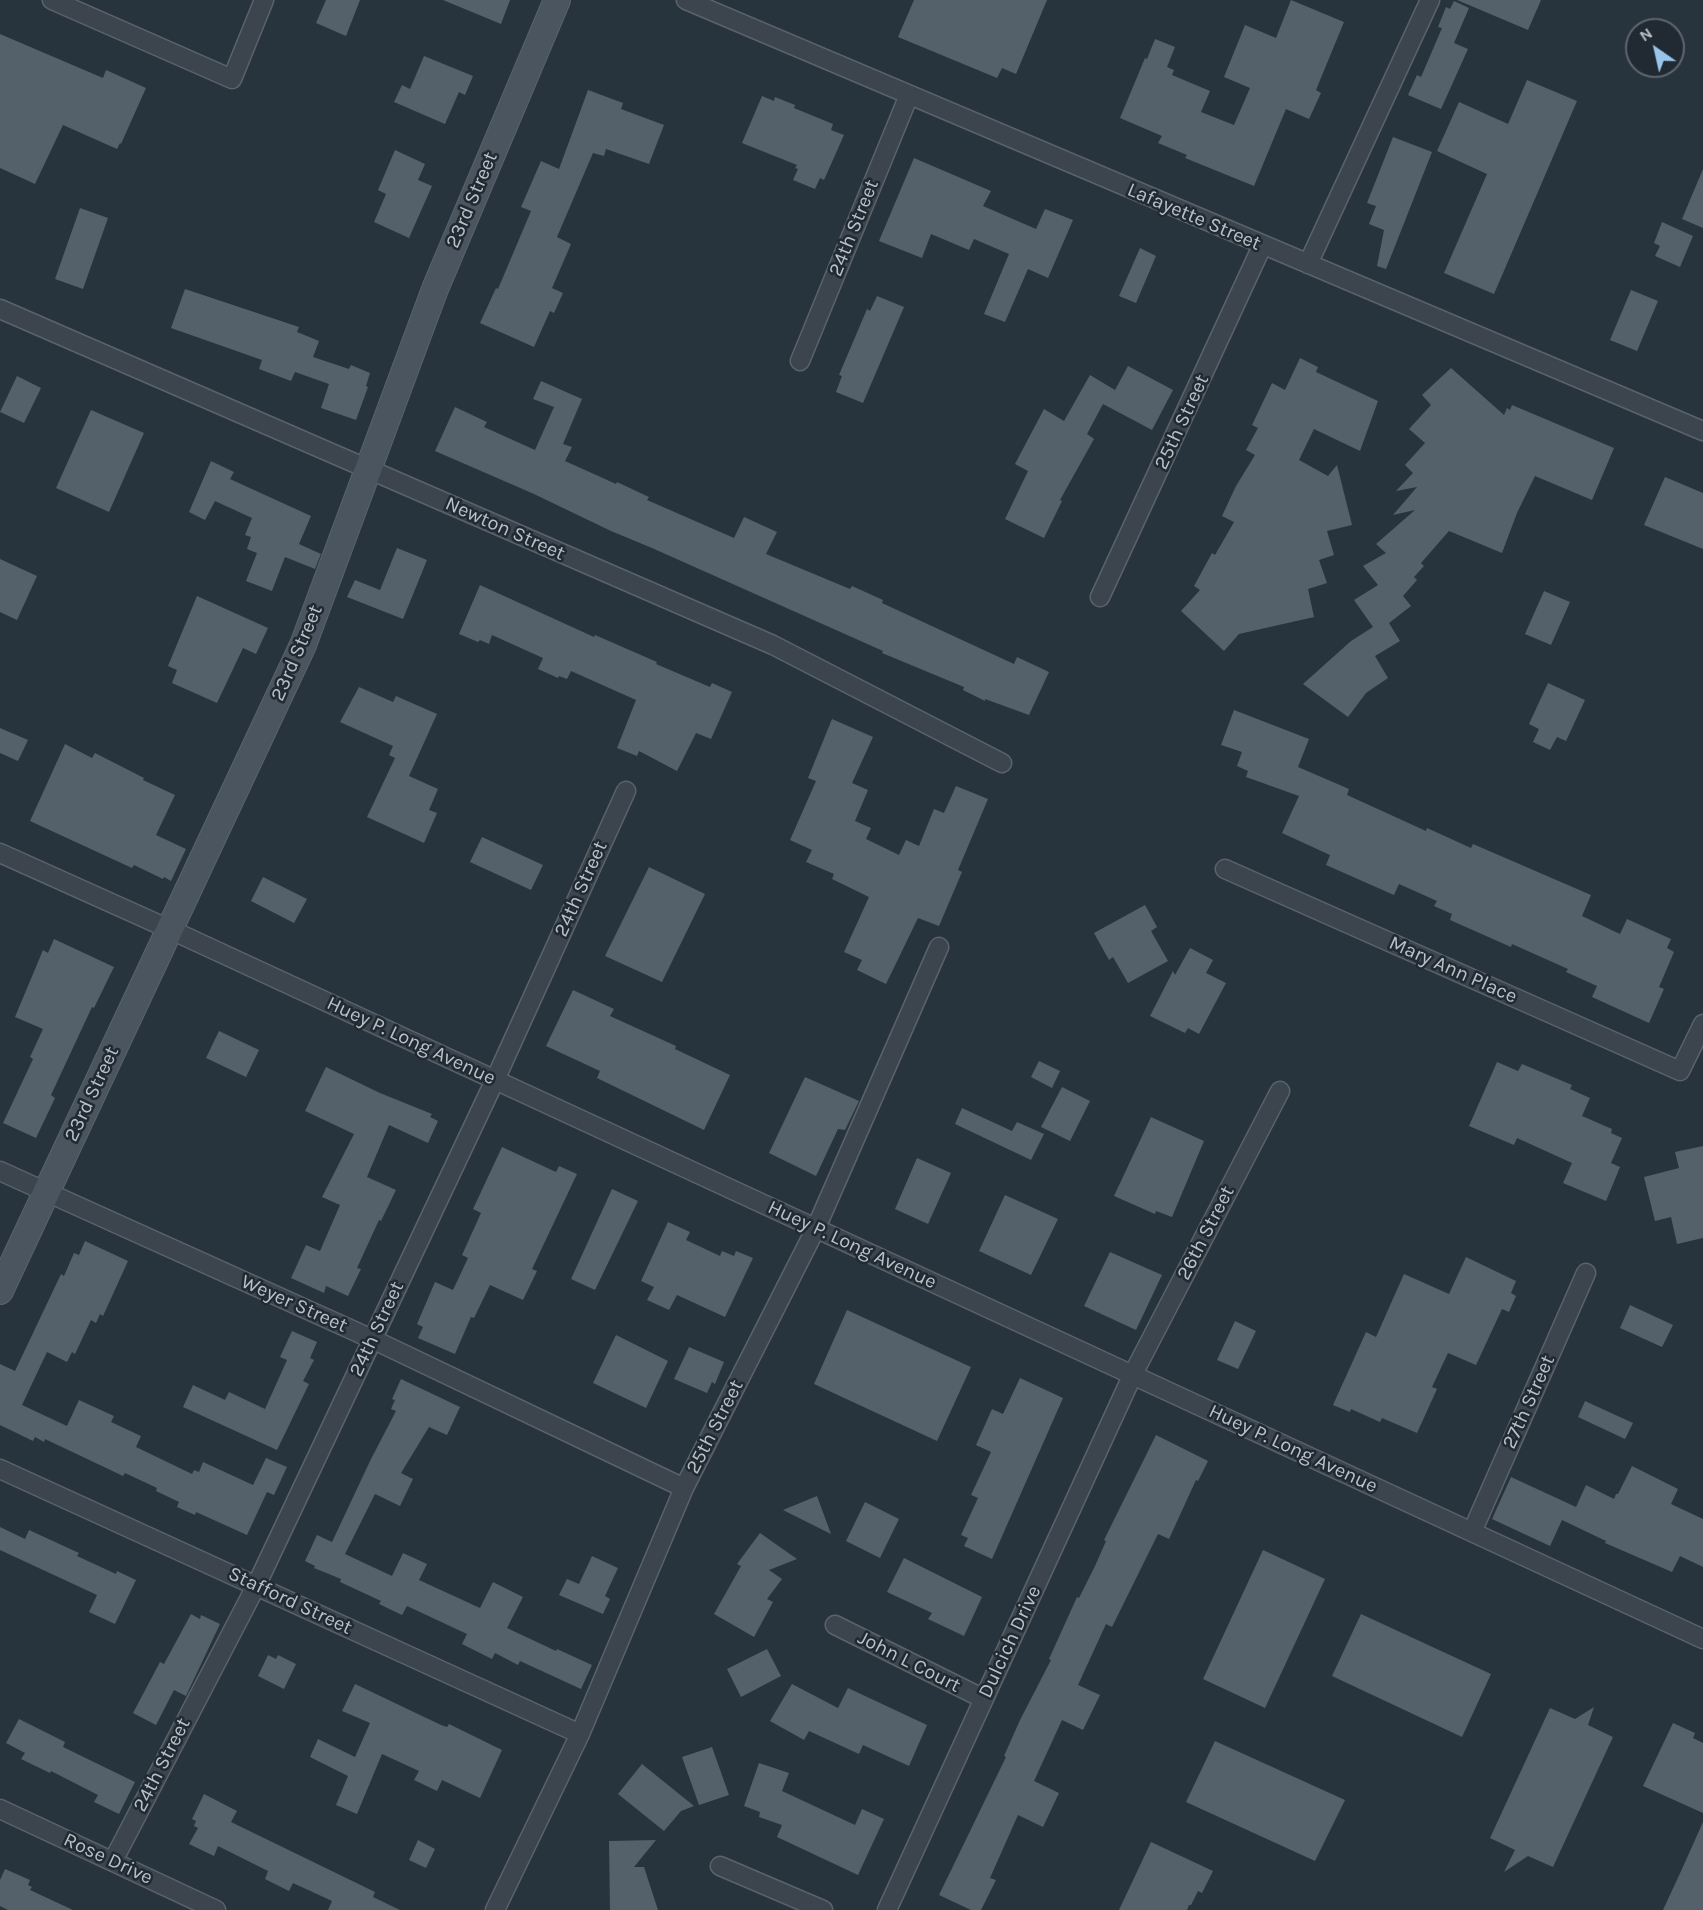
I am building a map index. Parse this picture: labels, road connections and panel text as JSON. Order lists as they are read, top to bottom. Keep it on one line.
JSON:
{"streets":{"street":["23rd Street","Lafayette Street","24th Street","25th Street","Newton Street","Mary Ann Place","Huey P. Long Avenue","26th Street","Weyer Street","27th Street","Stafford Street","Dulcich Drive","John L Court","Rose Drive"]},"crossings":[["23rd Street","Newton Street"],["23rd Street","Huey P. Long Avenue"],["23rd Street","Weyer Street"],["Lafayette Street","24th Street"],["Lafayette Street","25th Street"],["24th Street","Huey P. Long Avenue"],["24th Street","Weyer Street"],["24th Street","Stafford Street"],["24th Street","Rose Drive"],["25th Street","Huey P. Long Avenue"],["25th Street","Weyer Street"],["25th Street","Stafford Street"],["Huey P. Long Avenue","26th Street"],["Huey P. Long Avenue","27th Street"],["Huey P. Long Avenue","Dulcich Drive"],["26th Street","Dulcich Drive"],["Dulcich Drive","John L Court"]],"north":"top left"}
